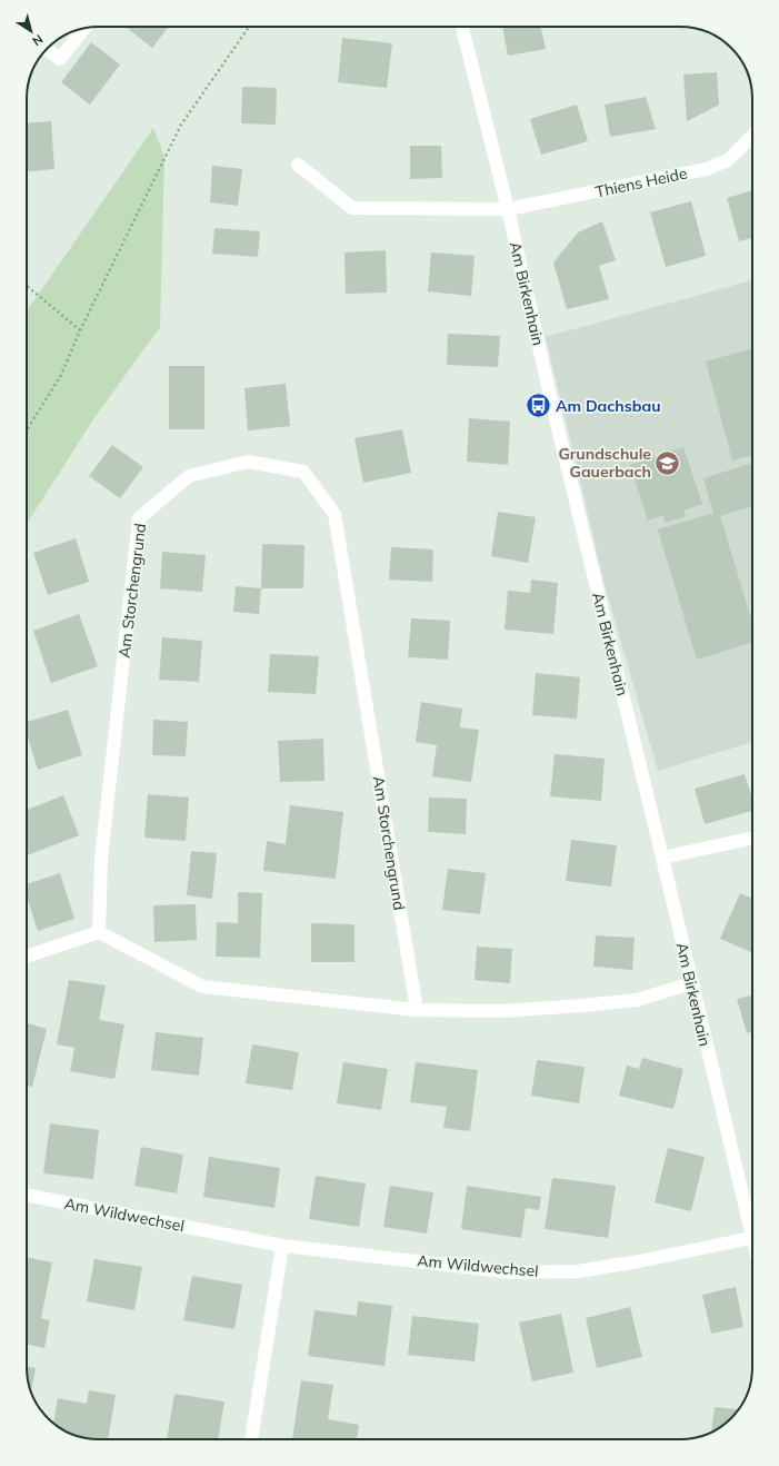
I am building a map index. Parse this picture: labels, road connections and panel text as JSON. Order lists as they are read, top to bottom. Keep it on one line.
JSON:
{"streets":{"street":["Thiens Heide","Am Birkenhain","Am Storchengrund","Am Wildwechsel"]},"crossings":[["Thiens Heide","Am Birkenhain"],["Am Birkenhain","Am Wildwechsel"]],"places":{"bus stop":["Am Dachsbau"],"school or university":["Grundschule Gauerbach"]},"north":"bottom right"}
